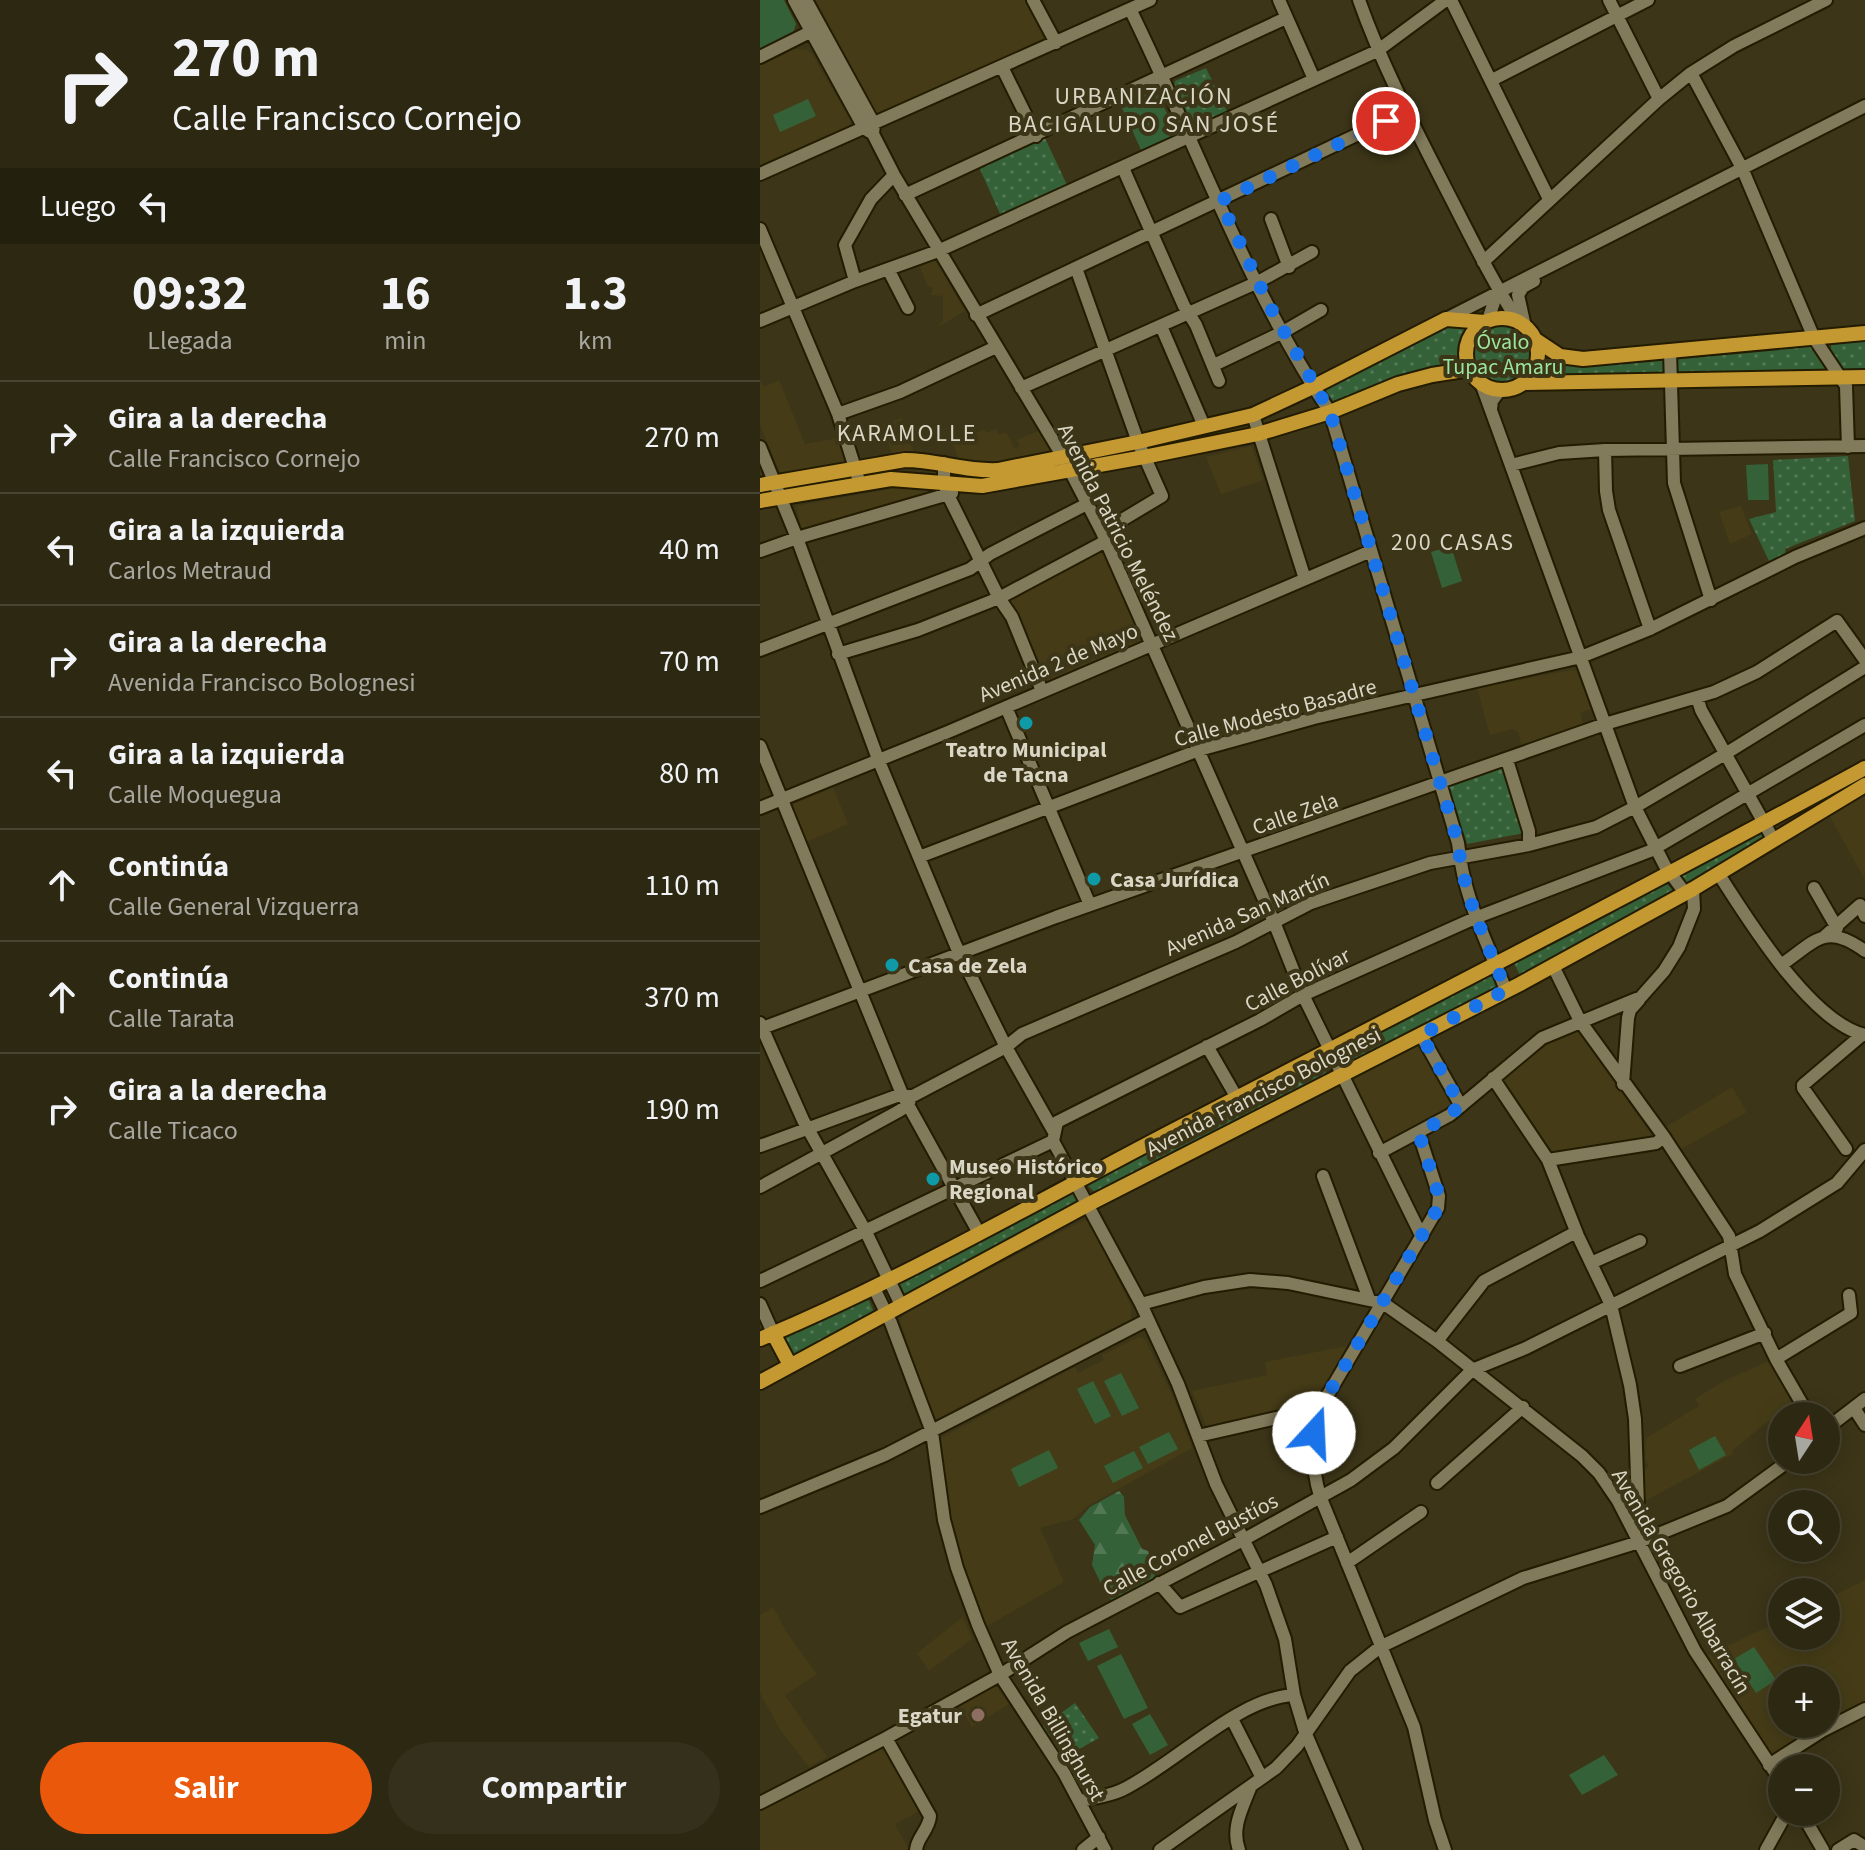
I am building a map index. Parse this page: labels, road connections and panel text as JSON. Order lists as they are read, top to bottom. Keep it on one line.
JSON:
{"streets":{"main road":["Avenida Francisco Bolognesi"],"street":["Avenida Patricio Meléndez","Avenida 2 de Mayo","Calle Modesto Basadre","Calle Zela","Avenida San Martín","Calle Bolívar","Calle Coronel Bustíos","Avenida Gregorio Albarracín","Avenida Billinghurst"]},"crossings":[["Avenida Patricio Meléndez","Avenida 2 de Mayo"],["Avenida Patricio Meléndez","Calle Modesto Basadre"],["Avenida Patricio Meléndez","Calle Zela"],["Avenida Patricio Meléndez","Avenida San Martín"],["Avenida Patricio Meléndez","Calle Bolívar"],["Avenida Patricio Meléndez","Avenida Francisco Bolognesi"],["Avenida Francisco Bolognesi","Avenida Billinghurst"],["Calle Coronel Bustíos","Avenida Gregorio Albarracín"],["Calle Coronel Bustíos","Avenida Billinghurst"]],"districts":["URBANIZACIÓN BACIGALUPO SAN JOSÉ","KARAMOLLE","200 CASAS"],"parks":["Óvalo Tupac Amaru"],"places":["Teatro Municipal de Tacna","Casa Jurídica","Casa de Zela","Museo Histórico Regional","Egatur"],"north":"top","page":{"turn":["270 m","Calle Francisco Cornejo"],"then":"Luego","eta":["09:32","Llegada","16","min","1.3","km"],"list":[{"name":"Gira a la derecha","note":"Calle Francisco Cornejo","value":"270 m"},{"name":"Gira a la izquierda","note":"Carlos Metraud","value":"40 m"},{"name":"Gira a la derecha","note":"Avenida Francisco Bolognesi","value":"70 m"},{"name":"Gira a la izquierda","note":"Calle Moquegua","value":"80 m"},{"name":"Continúa","note":"Calle General Vizquerra","value":"110 m"},{"name":"Continúa","note":"Calle Tarata","value":"370 m"},{"name":"Gira a la derecha","note":"Calle Ticaco","value":"190 m"}],"map_buttons":["+","−"],"buttons":["Salir","Compartir"]}}
